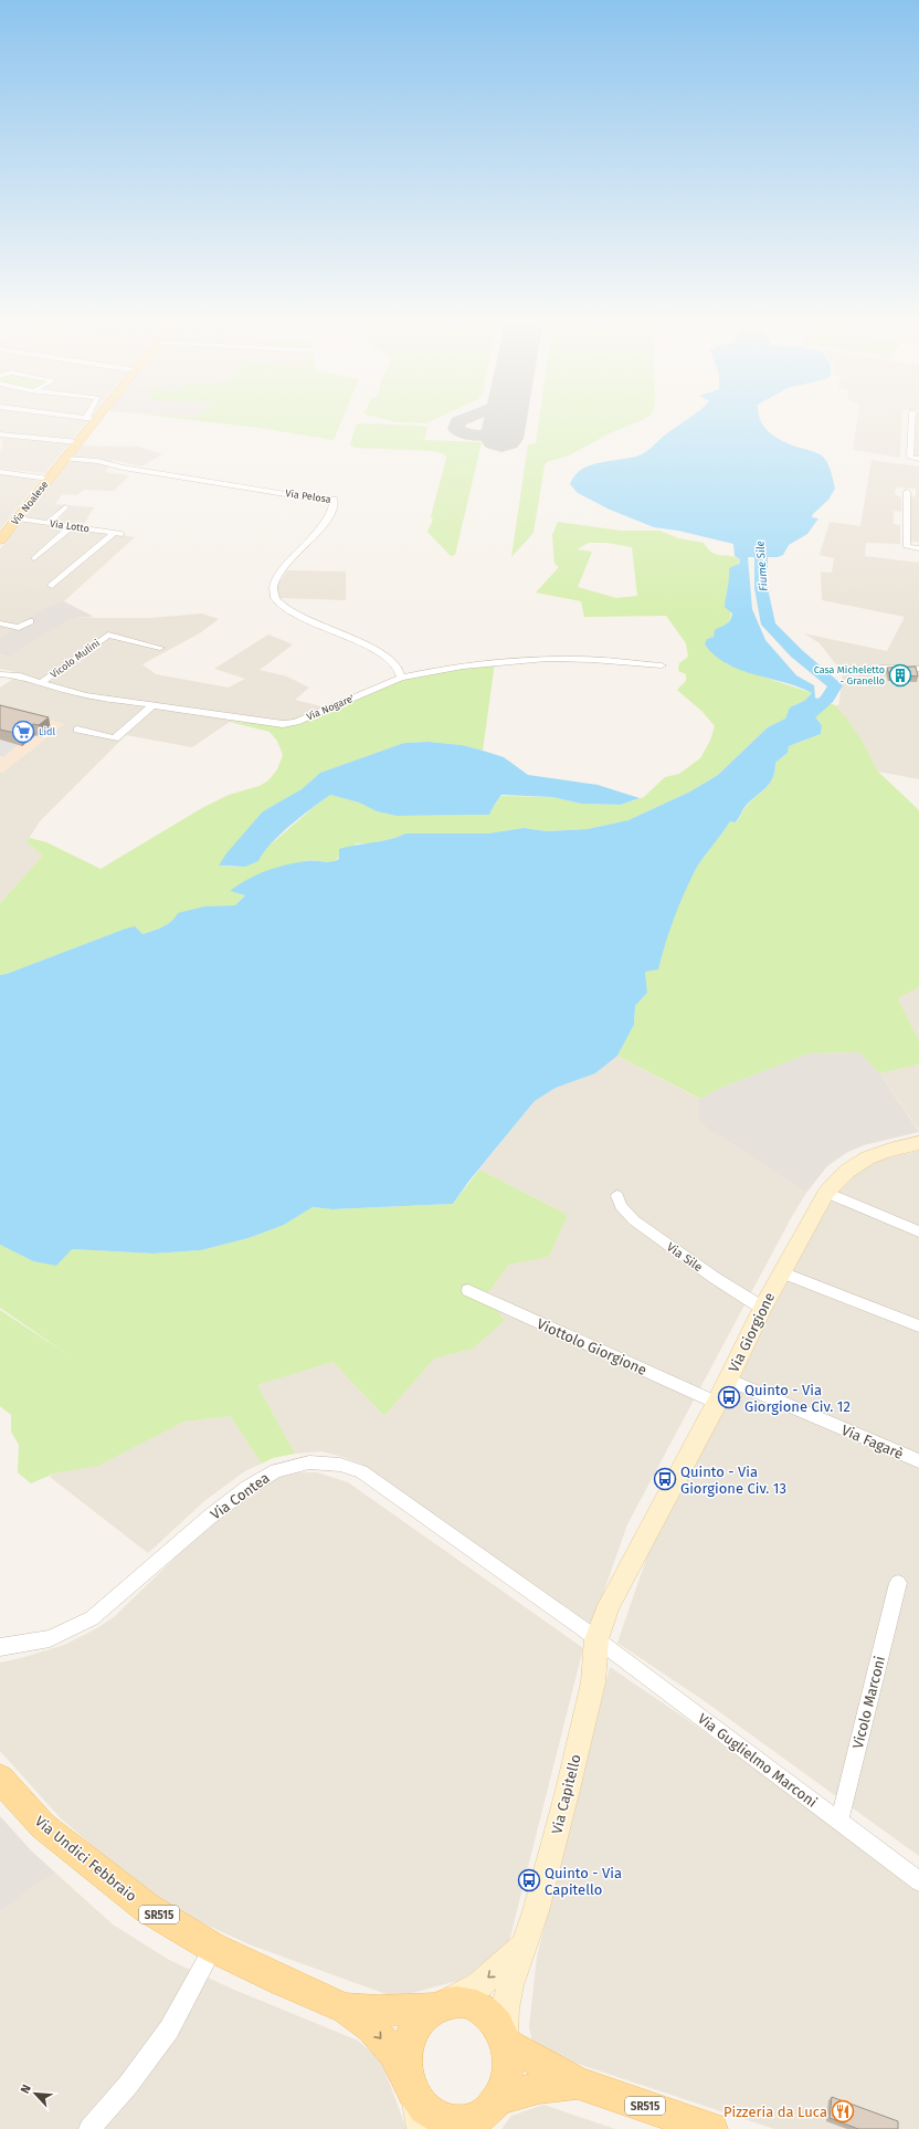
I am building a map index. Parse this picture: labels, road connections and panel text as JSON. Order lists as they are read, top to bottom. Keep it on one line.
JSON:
{"streets":{"main road":["Via Noalese","Via Undici Febbraio","SR515"],"street":["Via Pelosa","Via Lotto","Vicolo Mulini","Via Nogare'","Via Sile","Via Giorgione","Viottolo Giorgione","Via Fagarè","Via Contea","Vicolo Marconi","Via Guglielmo Marconi","Via Capitello"]},"crossings":[["Via Pelosa","Via Noalese"],["Via Pelosa","Via Nogare'"],["Via Noalese","Via Lotto"],["Vicolo Mulini","Via Nogare'"],["Via Sile","Via Giorgione"],["Via Giorgione","Viottolo Giorgione"],["Via Giorgione","Via Fagarè"],["Via Giorgione","Via Contea"],["Via Giorgione","Via Guglielmo Marconi"],["Via Giorgione","Via Capitello"],["Via Contea","Via Guglielmo Marconi"],["Via Contea","Via Capitello"],["Vicolo Marconi","Via Guglielmo Marconi"],["Via Guglielmo Marconi","Via Capitello"],["Via Capitello","Via Undici Febbraio"]],"water":["Fiume Sile"],"places":{"building":["Casa Micheletto - Granello"],"supermarket":["Lidl"],"bus stop":["Quinto - Via Giorgione Civ. 12","Quinto - Via Giorgione Civ. 13","Quinto - Via Capitello"],"restaurant":["Pizzeria da Luca"]},"north":"top left"}
